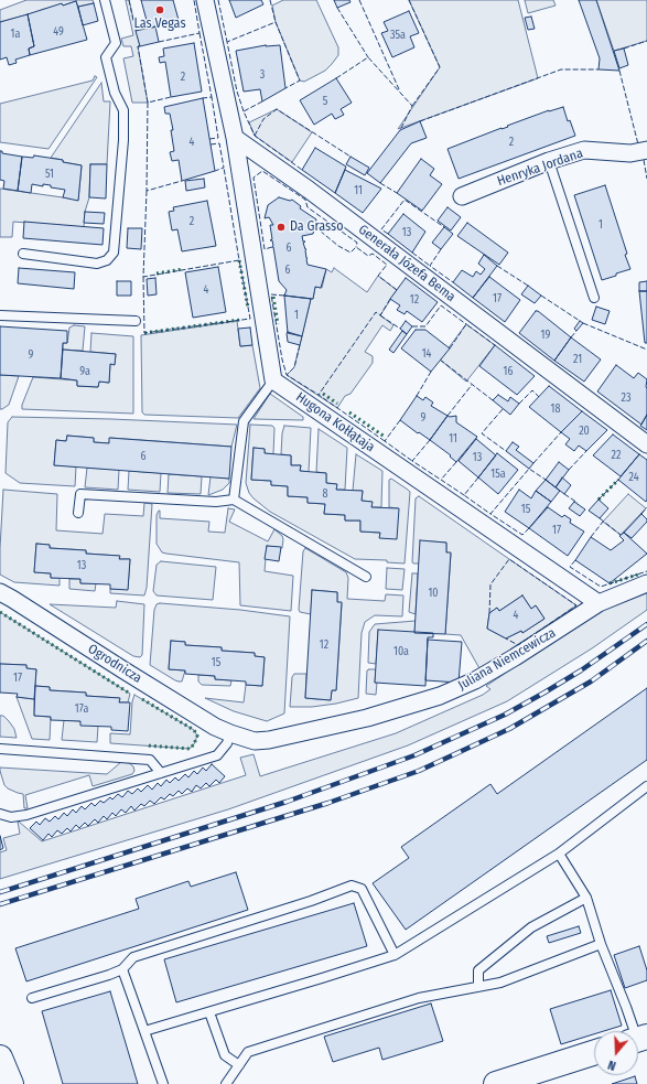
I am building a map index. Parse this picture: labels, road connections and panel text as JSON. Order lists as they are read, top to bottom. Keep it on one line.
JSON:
{"streets":{"street":["Henryka Jordana","Generała Józefa Bema","Hugona Kołłątaja","Juliana Niemcewicza","Ogrodnicza"]},"crossings":[["Hugona Kołłątaja","Juliana Niemcewicza"],["Juliana Niemcewicza","Ogrodnicza"]],"places":["Las Vegas","Da Grasso"],"house_numbers":["49","1a","35a","3","2","5","4","2","51","11","2","1","13","6","6","4","17","12","1","19","14","9","21","9a","16","23","18","9","20","11","22","6","13","15a","24","8","15","17","13","10","4","12","10a","15","17","17a"],"north":"bottom"}
